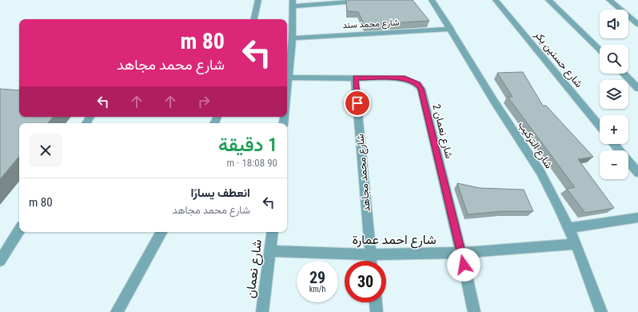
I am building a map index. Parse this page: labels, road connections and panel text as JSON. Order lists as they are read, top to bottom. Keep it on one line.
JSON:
{"streets":{"street":["شارع محمد سند","شارع حسنين بكر","شارع نعمان 2","شارع التركيب","شارع محمد مجاهد","شارع احمد عمارة","شارع نعمان"]},"crossings":[["شارع محمد سند","شارع التركيب"],["شارع نعمان 2","شارع محمد مجاهد"],["شارع نعمان 2","شارع احمد عمارة"],["شارع التركيب","شارع احمد عمارة"],["شارع محمد مجاهد","شارع احمد عمارة"],["شارع احمد عمارة","شارع نعمان"]],"page":{"map_buttons":["+","−"],"turn":["80 m","شارع محمد مجاهد"],"heading":["1 دقيقة","90 m · 18:08"],"list":[{"name":"انعطف يسارًا","note":"شارع محمد مجاهد","value":"80 m"}],"speed":"29 km/h","limit":"30"}}
